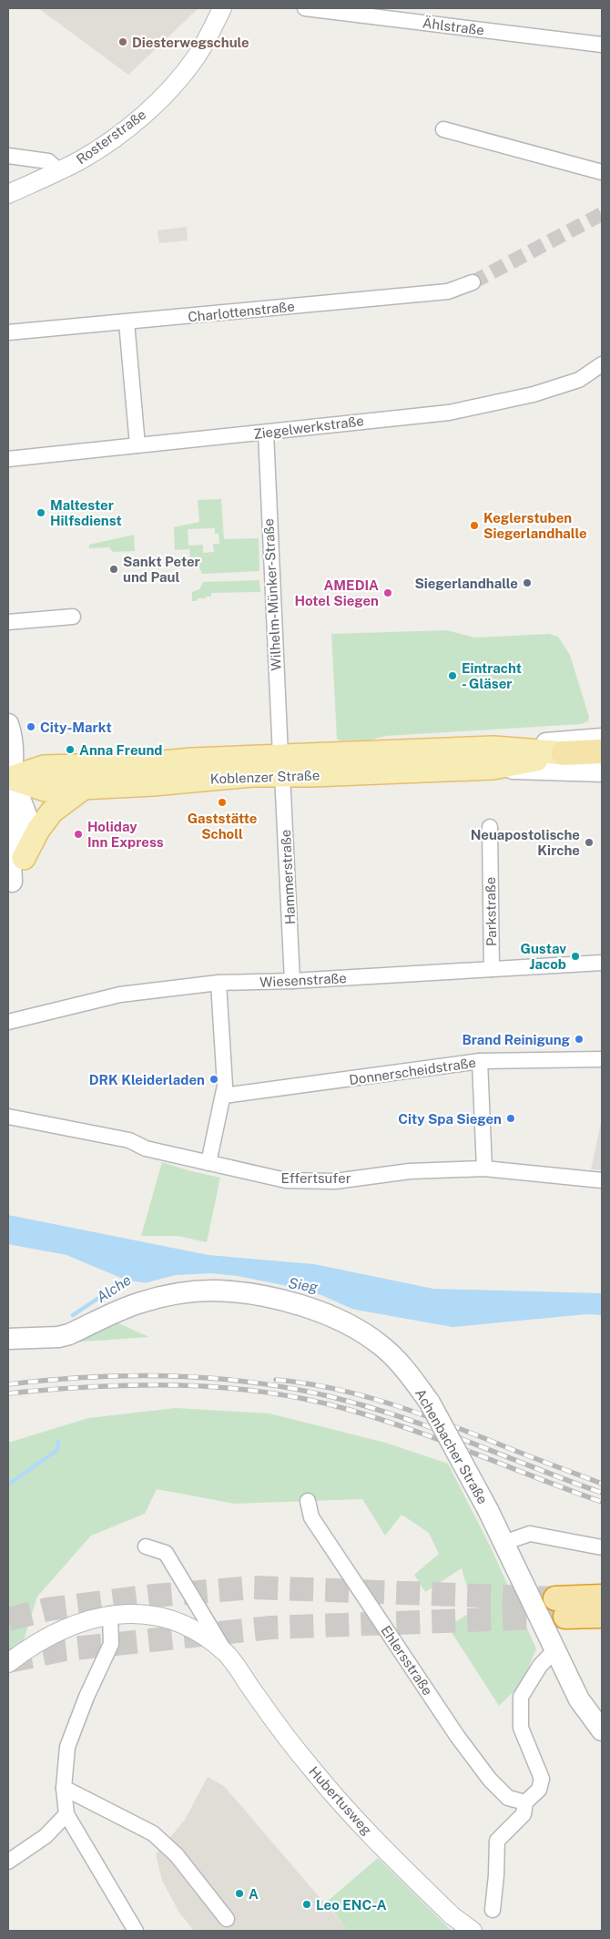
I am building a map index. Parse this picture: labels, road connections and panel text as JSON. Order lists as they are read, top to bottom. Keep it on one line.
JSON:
{"streets":{"main road":["Koblenzer Straße","Achenbacher Straße"],"street":["Ählstraße","Rosterstraße","Charlottenstraße","Ziegelwerkstraße","Wilhelm-Münker-Straße","Hammerstraße","Parkstraße","Wiesenstraße","Donnerscheidstraße","Effertsufer","Ehlersstraße","Hubertusweg"]},"crossings":[["Ziegelwerkstraße","Wilhelm-Münker-Straße"],["Wilhelm-Münker-Straße","Koblenzer Straße"],["Wilhelm-Münker-Straße","Hammerstraße"],["Koblenzer Straße","Hammerstraße"],["Hammerstraße","Wiesenstraße"],["Parkstraße","Wiesenstraße"]],"water":["Sieg","Alche"],"places":["Diesterwegschule","Maltester Hilfsdienst","Keglerstuben Siegerlandhalle","Sankt Peter und Paul","Siegerlandhalle","AMEDIA Hotel Siegen","Eintracht - Gläser","City-Markt","Anna Freund","Gaststätte Scholl","Holiday Inn Express","Neuapostolische Kirche","Gustav Jacob","Brand Reinigung","DRK Kleiderladen","City Spa Siegen","A","Leo ENC-A"]}
